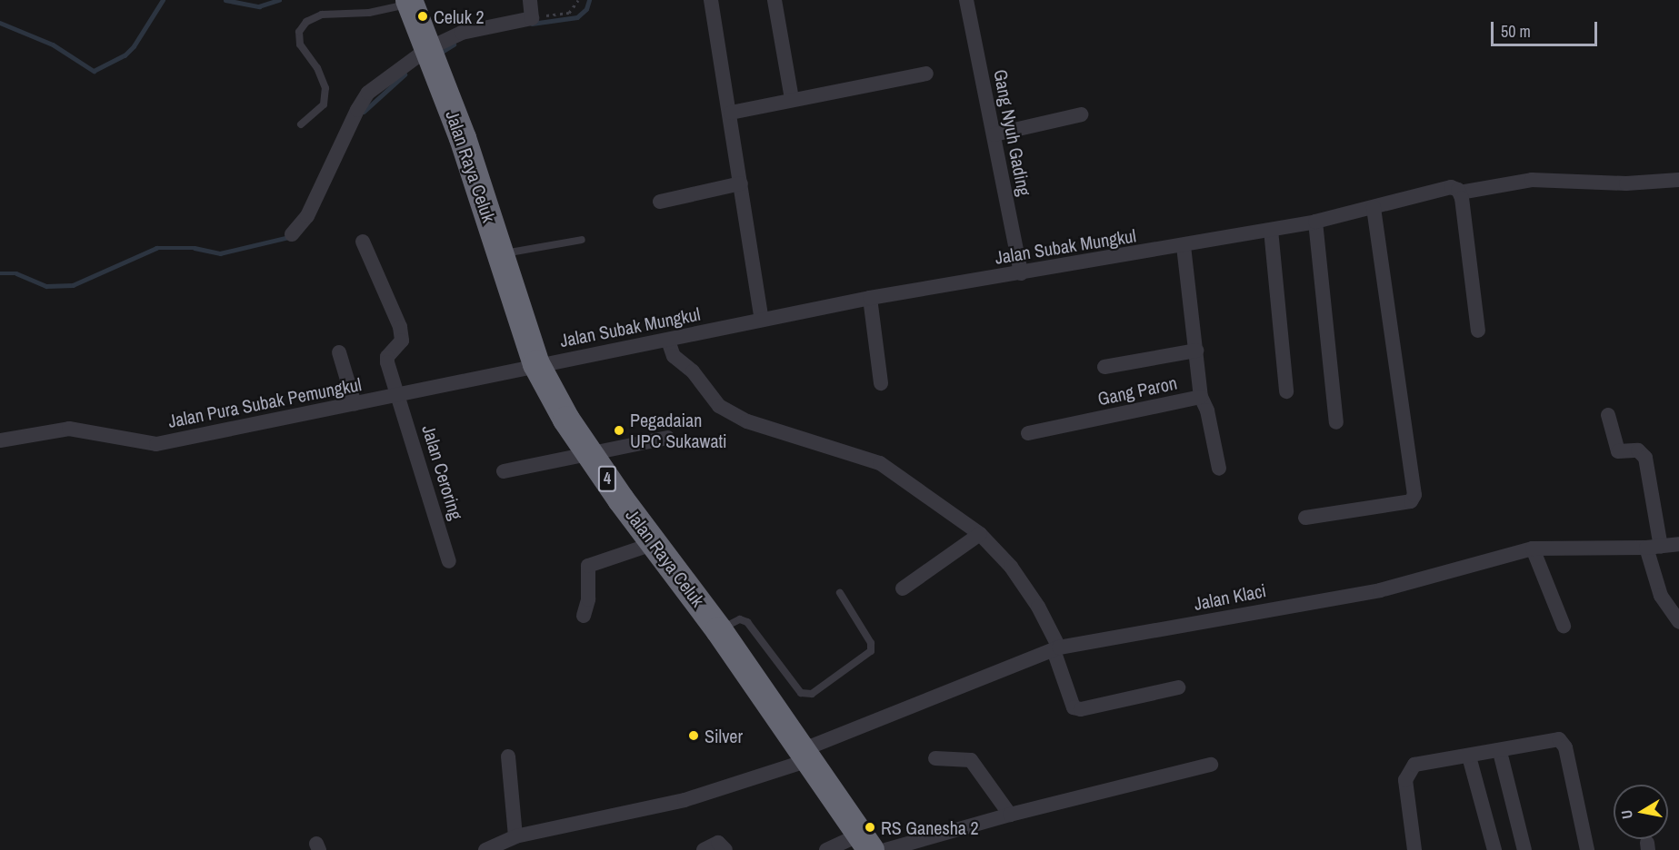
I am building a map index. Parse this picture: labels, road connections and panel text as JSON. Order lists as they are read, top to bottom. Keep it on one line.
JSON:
{"streets":{"highway":["Jalan Raya Celuk","4"],"street":["Gang Nyuh Gading","Jalan Subak Mungkul","Gang Paron","Jalan Pura Subak Pemungkul","Jalan Ceroring","Jalan Klaci"]},"crossings":[["Gang Nyuh Gading","Jalan Subak Mungkul"],["Jalan Raya Celuk","Jalan Subak Mungkul"],["Jalan Raya Celuk","Jalan Pura Subak Pemungkul"],["Jalan Raya Celuk","Jalan Klaci"],["Jalan Subak Mungkul","Gang Paron"],["Jalan Subak Mungkul","Jalan Pura Subak Pemungkul"],["Jalan Pura Subak Pemungkul","Jalan Ceroring"]],"places":["Celuk 2","Pegadaian UPC Sukawati","Silver","RS Ganesha 2"],"scale_bar":"50 m","north":"left"}
